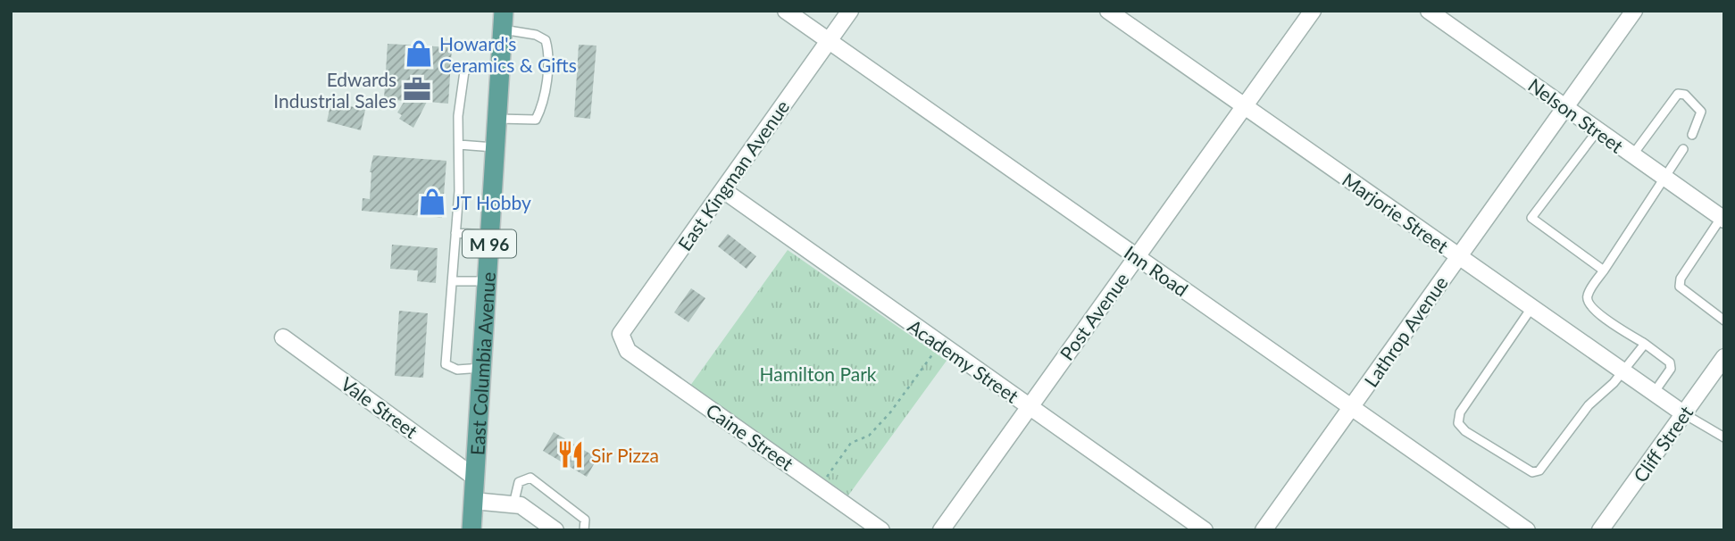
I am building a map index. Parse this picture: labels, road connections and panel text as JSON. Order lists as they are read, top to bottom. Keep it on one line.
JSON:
{"streets":{"main road":["M 96","East Columbia Avenue"],"street":["Nelson Street","East Kingman Avenue","Marjorie Street","Inn Road","Post Avenue","Lathrop Avenue","Academy Street","Vale Street","Caine Street","Cliff Street"]},"crossings":[["Nelson Street","Lathrop Avenue"],["East Kingman Avenue","Inn Road"],["East Kingman Avenue","Academy Street"],["East Kingman Avenue","Caine Street"],["Marjorie Street","Post Avenue"],["Marjorie Street","Lathrop Avenue"],["Marjorie Street","Cliff Street"],["Inn Road","Post Avenue"],["Inn Road","Lathrop Avenue"],["Post Avenue","Academy Street"],["East Columbia Avenue","Vale Street"]],"parks":["Hamilton Park"],"places":{"shop":["Howard's Ceramics & Gifts","JT Hobby"],"office":["Edwards Industrial Sales"],"restaurant":["Sir Pizza"]}}
